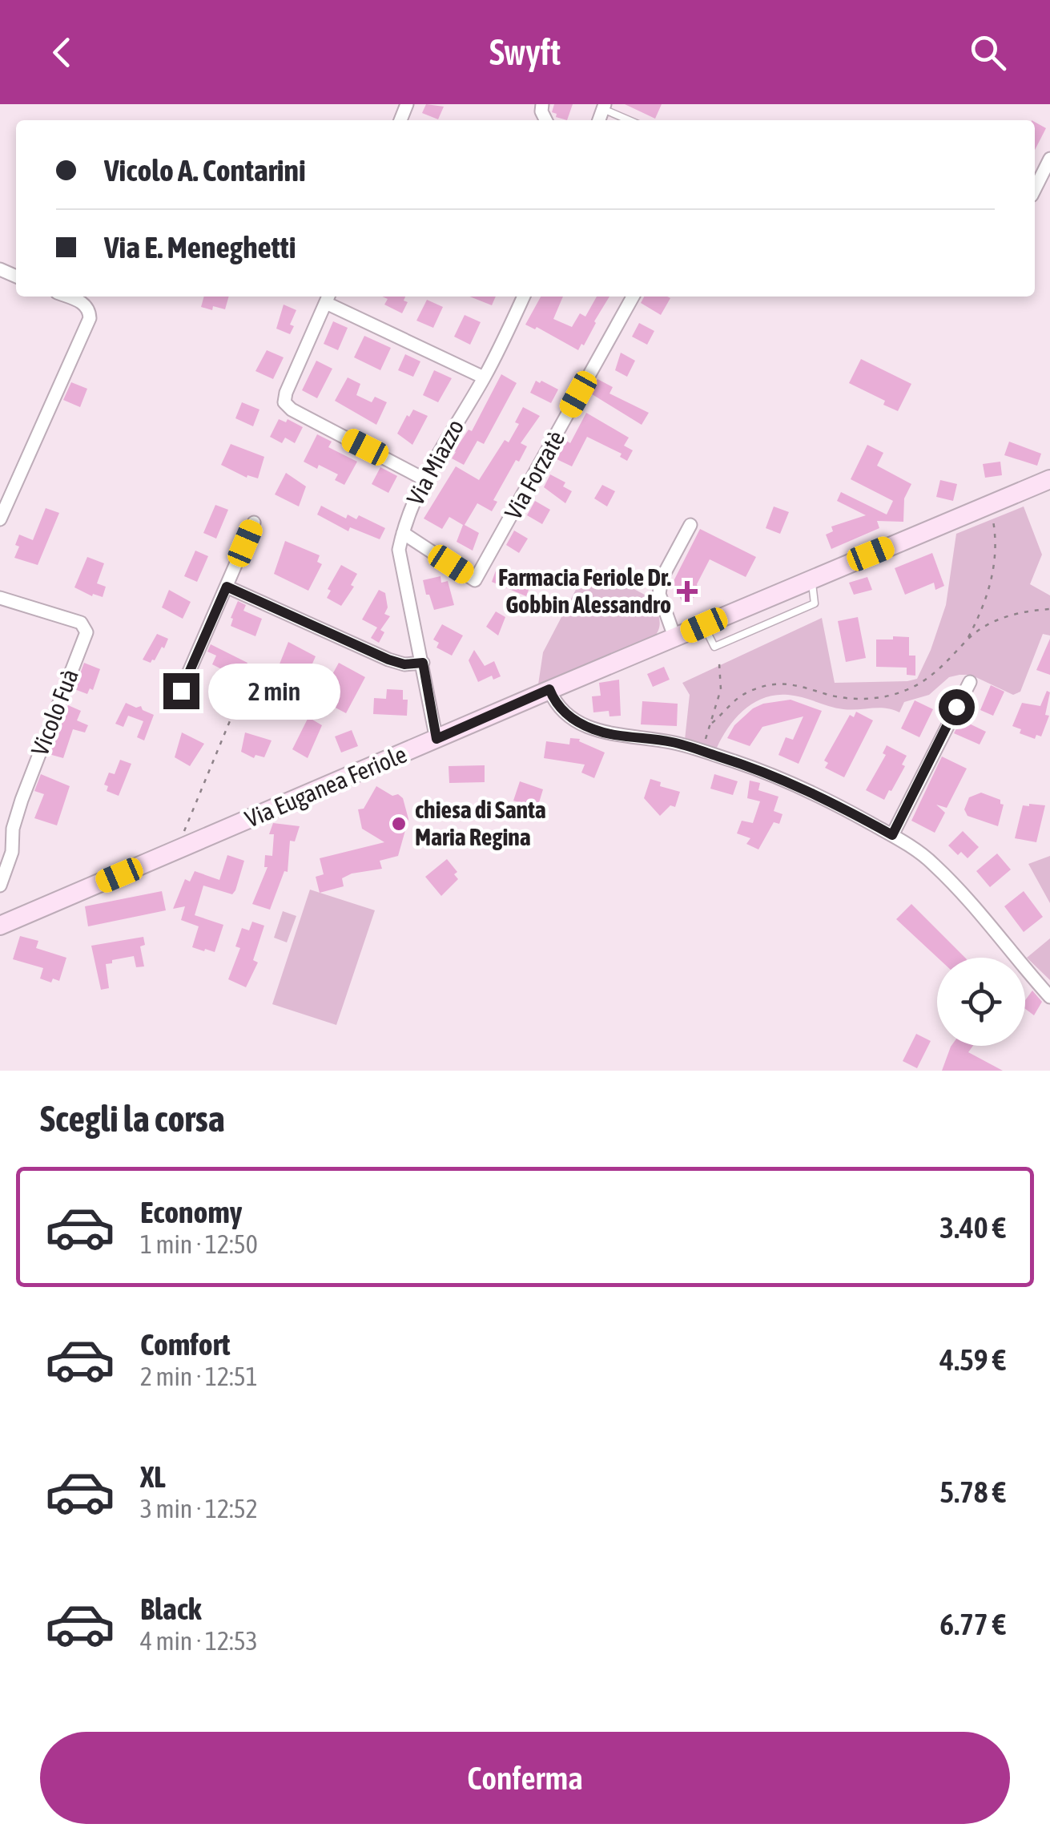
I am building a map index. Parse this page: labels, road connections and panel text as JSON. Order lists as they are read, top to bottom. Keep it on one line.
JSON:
{"streets":{"main road":["Via Euganea Feriole"],"street":["Via Miazzo","Via Forzatè","Vicolo Fuà"]},"crossings":[["Via Miazzo","Via Forzatè"],["Via Miazzo","Via Euganea Feriole"]],"places":{"health":["Farmacia Feriole Dr. Gobbin Alessandro"],"other":["chiesa di Santa Maria Regina"]},"page":{"header":"Swyft","banner":["Vicolo A. Contarini","Via E. Meneghetti"],"bubble":"2 min","heading":"Scegli la corsa","list":[{"name":"Economy","note":"1 min · 12:50","value":"3.40 €"},{"name":"Comfort","note":"2 min · 12:51","value":"4.59 €"},{"name":"XL","note":"3 min · 12:52","value":"5.78 €"},{"name":"Black","note":"4 min · 12:53","value":"6.77 €"}],"buttons":"Conferma"}}
